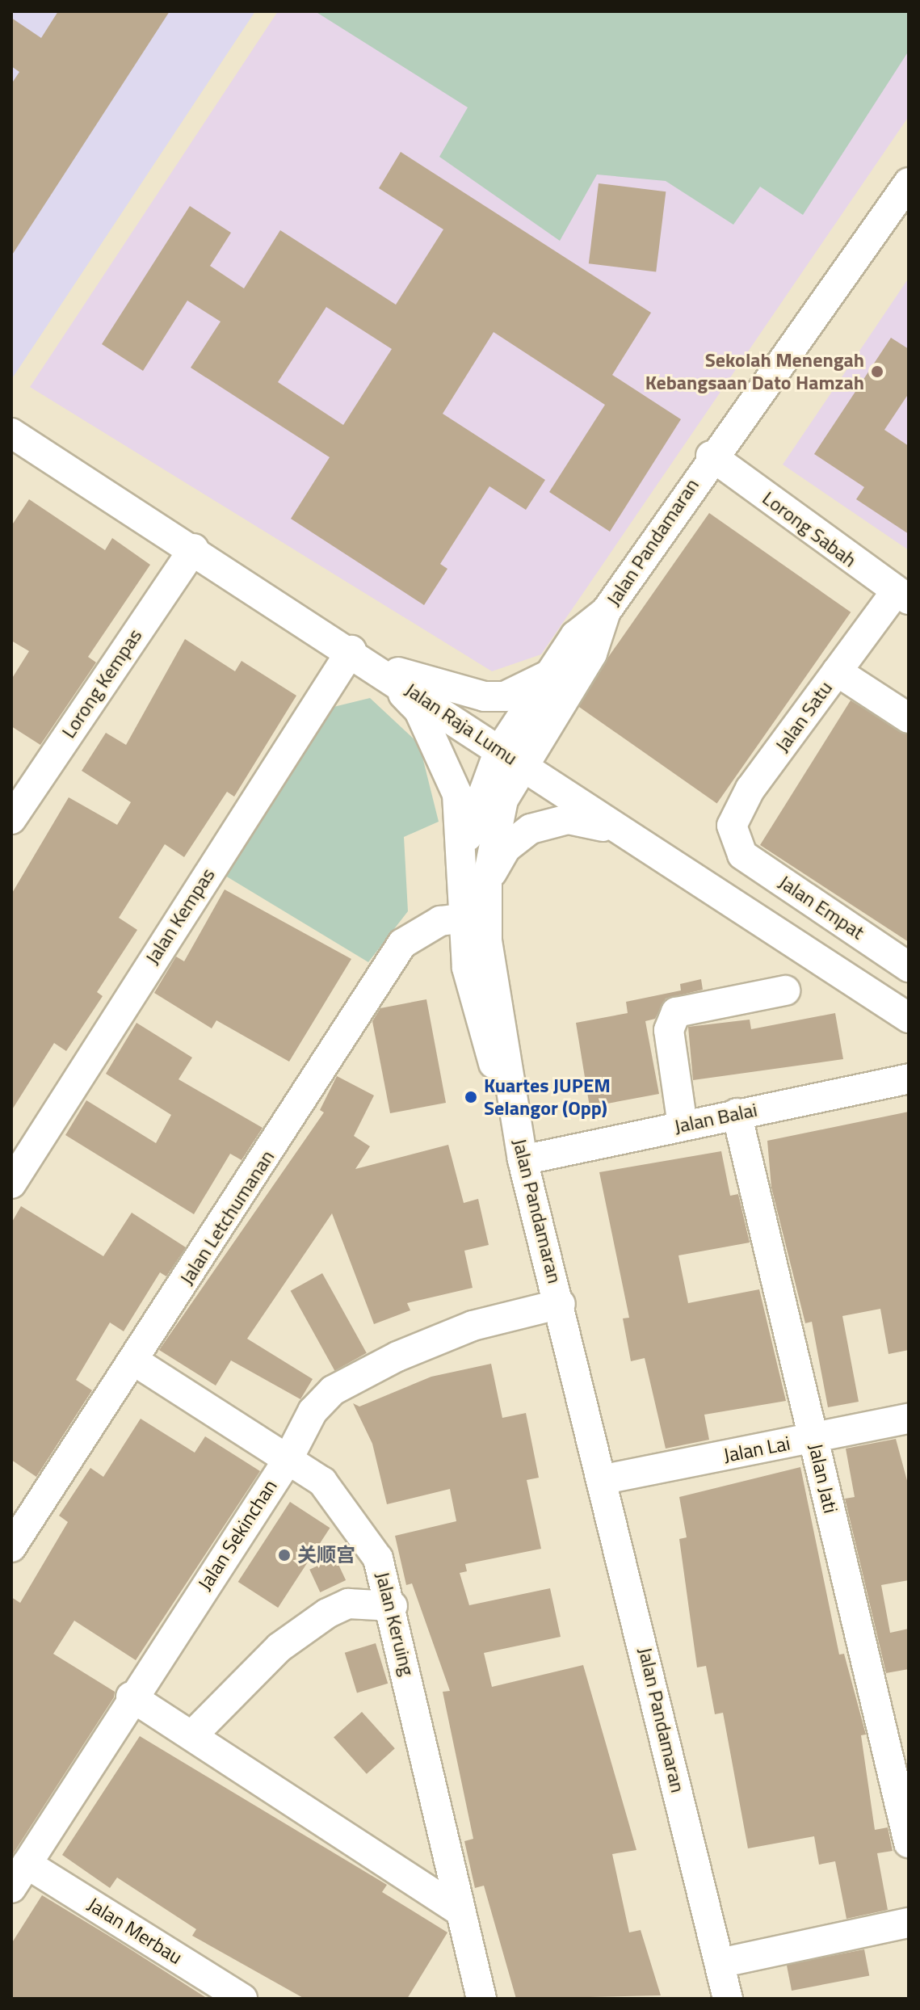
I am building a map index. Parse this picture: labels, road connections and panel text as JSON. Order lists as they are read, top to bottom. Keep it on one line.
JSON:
{"streets":{"street":["Lorong Sabah","Jalan Pandamaran","Lorong Kempas","Jalan Satu","Jalan Raja Lumu","Jalan Empat","Jalan Kempas","Jalan Balai","Jalan Letchumanan","Jalan Lai","Jalan Jati","Jalan Sekinchan","Jalan Keruing","Jalan Merbau"]},"crossings":[["Lorong Sabah","Jalan Pandamaran"],["Lorong Sabah","Jalan Satu"],["Jalan Pandamaran","Jalan Raja Lumu"],["Jalan Pandamaran","Jalan Balai"],["Jalan Pandamaran","Jalan Letchumanan"],["Jalan Pandamaran","Jalan Lai"],["Jalan Pandamaran","Jalan Sekinchan"],["Lorong Kempas","Jalan Raja Lumu"],["Jalan Satu","Jalan Empat"],["Jalan Raja Lumu","Jalan Kempas"],["Jalan Balai","Jalan Jati"],["Jalan Letchumanan","Jalan Keruing"],["Jalan Lai","Jalan Jati"],["Jalan Sekinchan","Jalan Keruing"],["Jalan Sekinchan","Jalan Merbau"]],"places":["Sekolah Menengah Kebangsaan Dato Hamzah","Kuartes JUPEM Selangor (Opp)","关顺宫"]}
